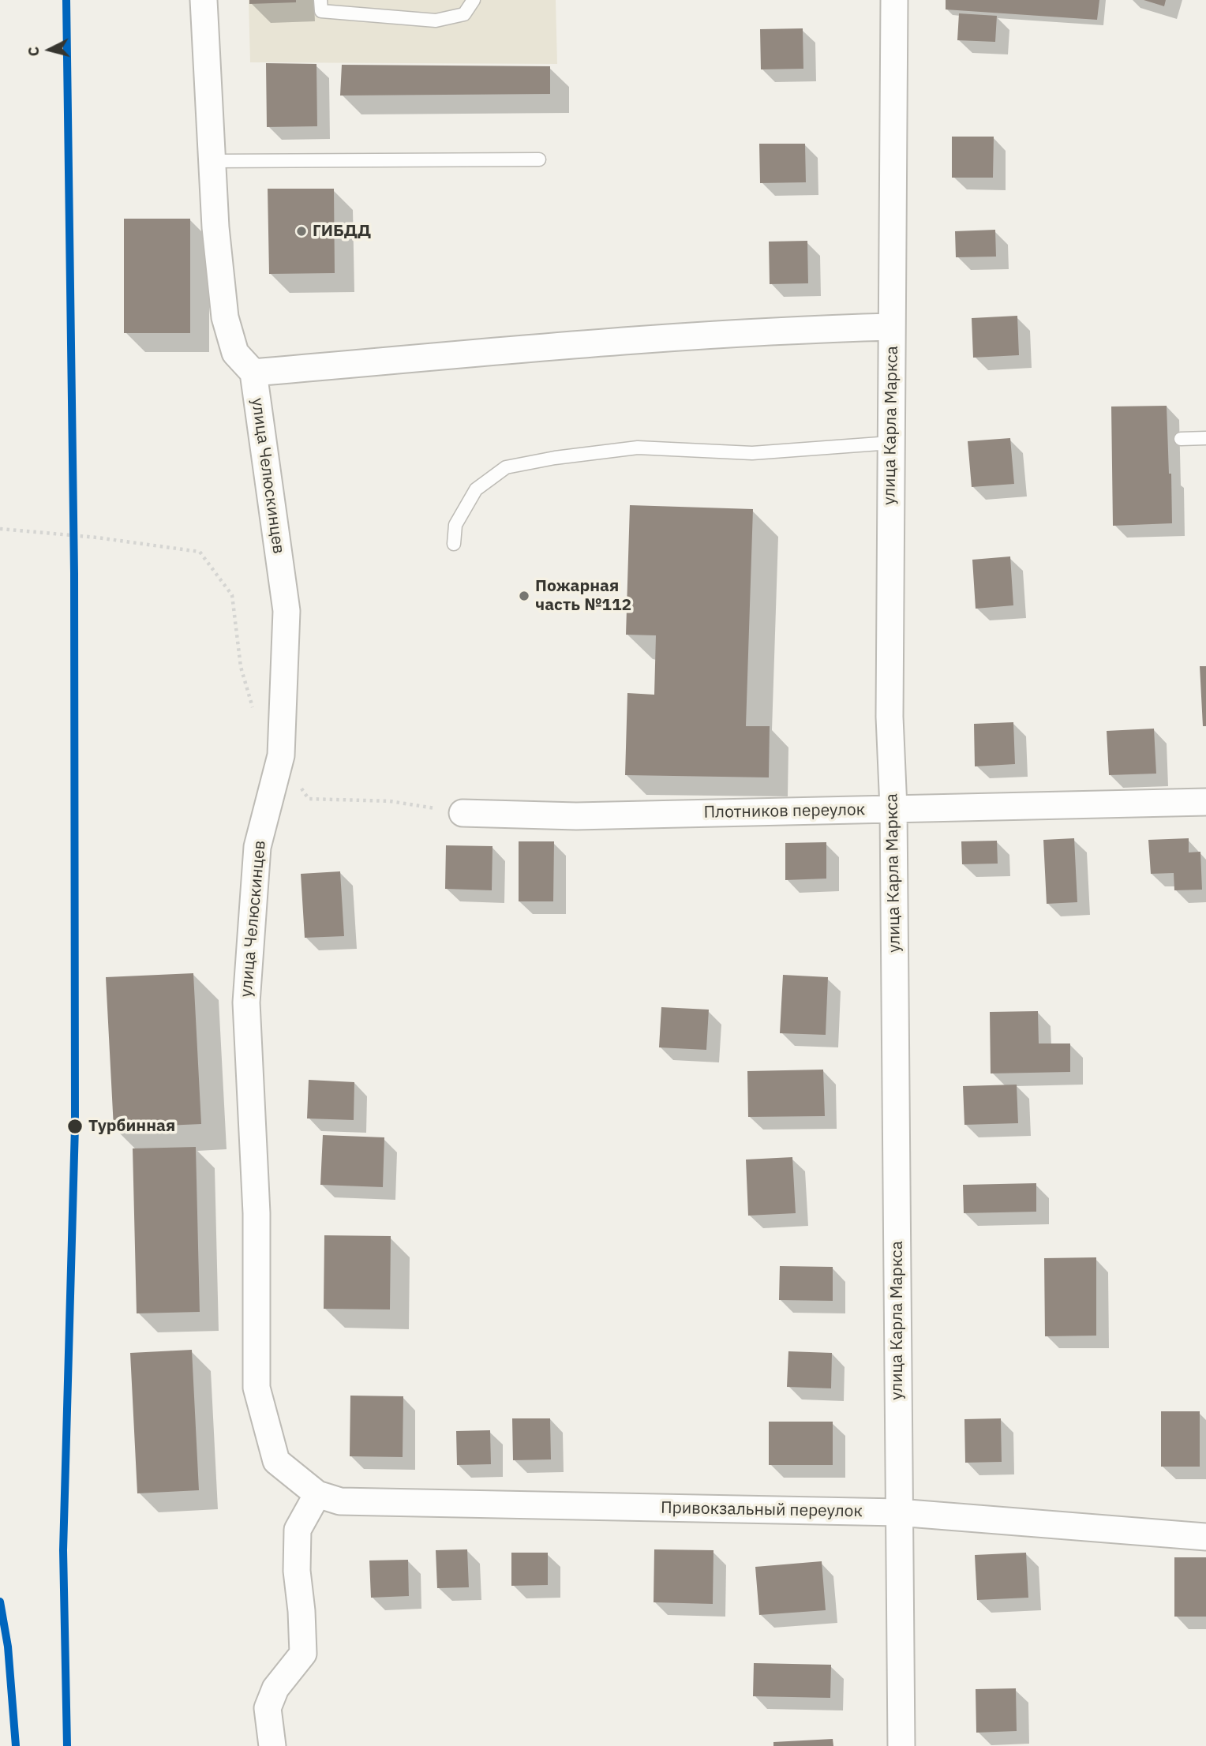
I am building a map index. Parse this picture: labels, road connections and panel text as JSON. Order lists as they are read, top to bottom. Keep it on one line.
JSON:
{"streets":{"street":["улица Карла Маркса","улица Челюскинцев","Плотников переулок","Привокзальный переулок"]},"crossings":[["улица Карла Маркса","Плотников переулок"],["улица Карла Маркса","Привокзальный переулок"],["улица Челюскинцев","Привокзальный переулок"]],"places":["ГИБДД","Пожарная часть №112","Турбинная"],"north":"left"}
